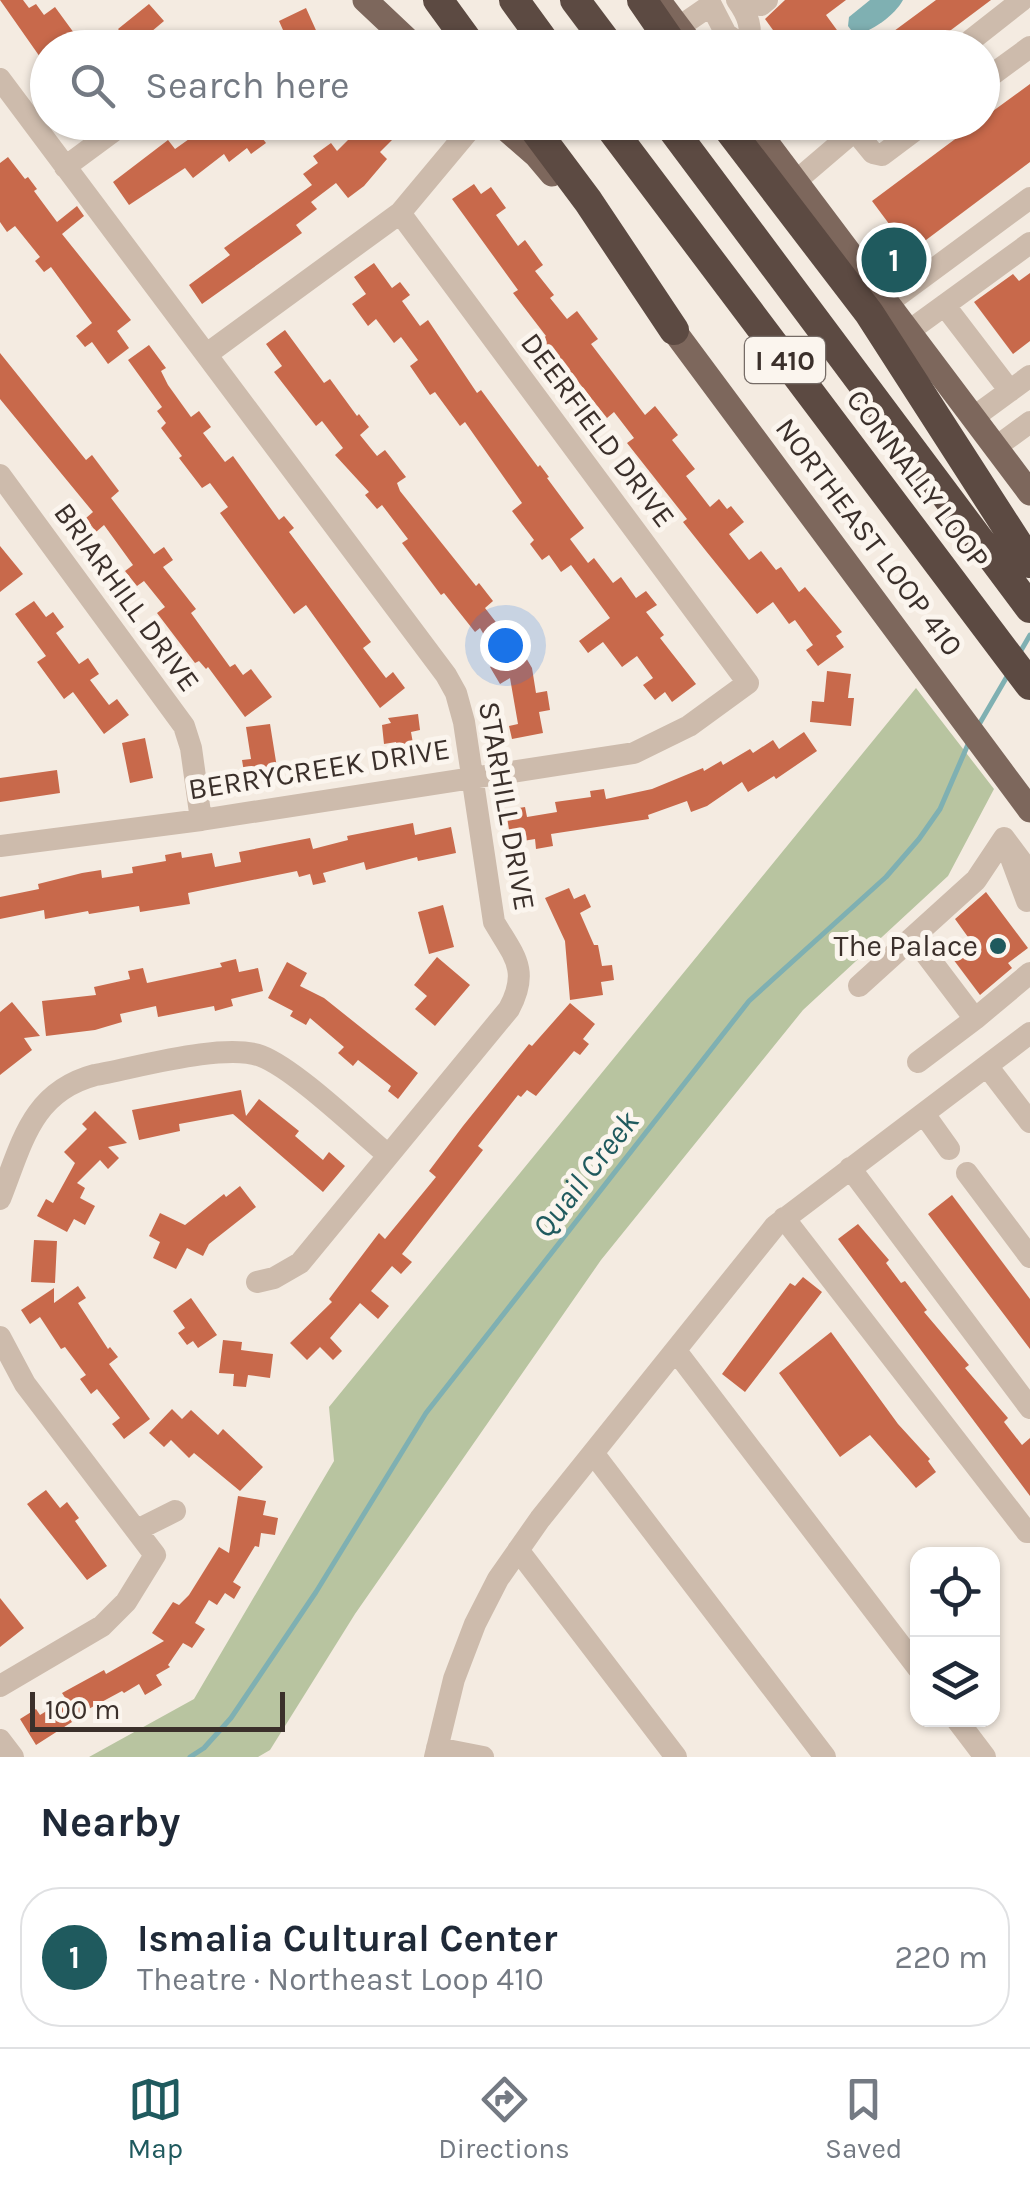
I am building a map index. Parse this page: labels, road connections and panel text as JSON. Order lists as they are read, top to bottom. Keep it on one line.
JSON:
{"streets":{"highway":["I 410","CONNALLY LOOP"],"main road":["NORTHEAST LOOP 410"],"street":["DEERFIELD DRIVE","BRIARHILL DRIVE","BERRYCREEK DRIVE","STARHILL DRIVE"]},"crossings":[["DEERFIELD DRIVE","BERRYCREEK DRIVE"],["BRIARHILL DRIVE","BERRYCREEK DRIVE"],["BERRYCREEK DRIVE","STARHILL DRIVE"]],"water":["Quail Creek"],"places":["The Palace"],"scale_bar":"100 m","page":{"search":"Search here","pins":"1","scale":"100 m","heading":"Nearby","list":[{"mark":"1","name":"Ismalia Cultural Center","note":"Theatre · Northeast Loop 410","value":"220 m"}],"nav":["Map","Directions","Saved"]}}
